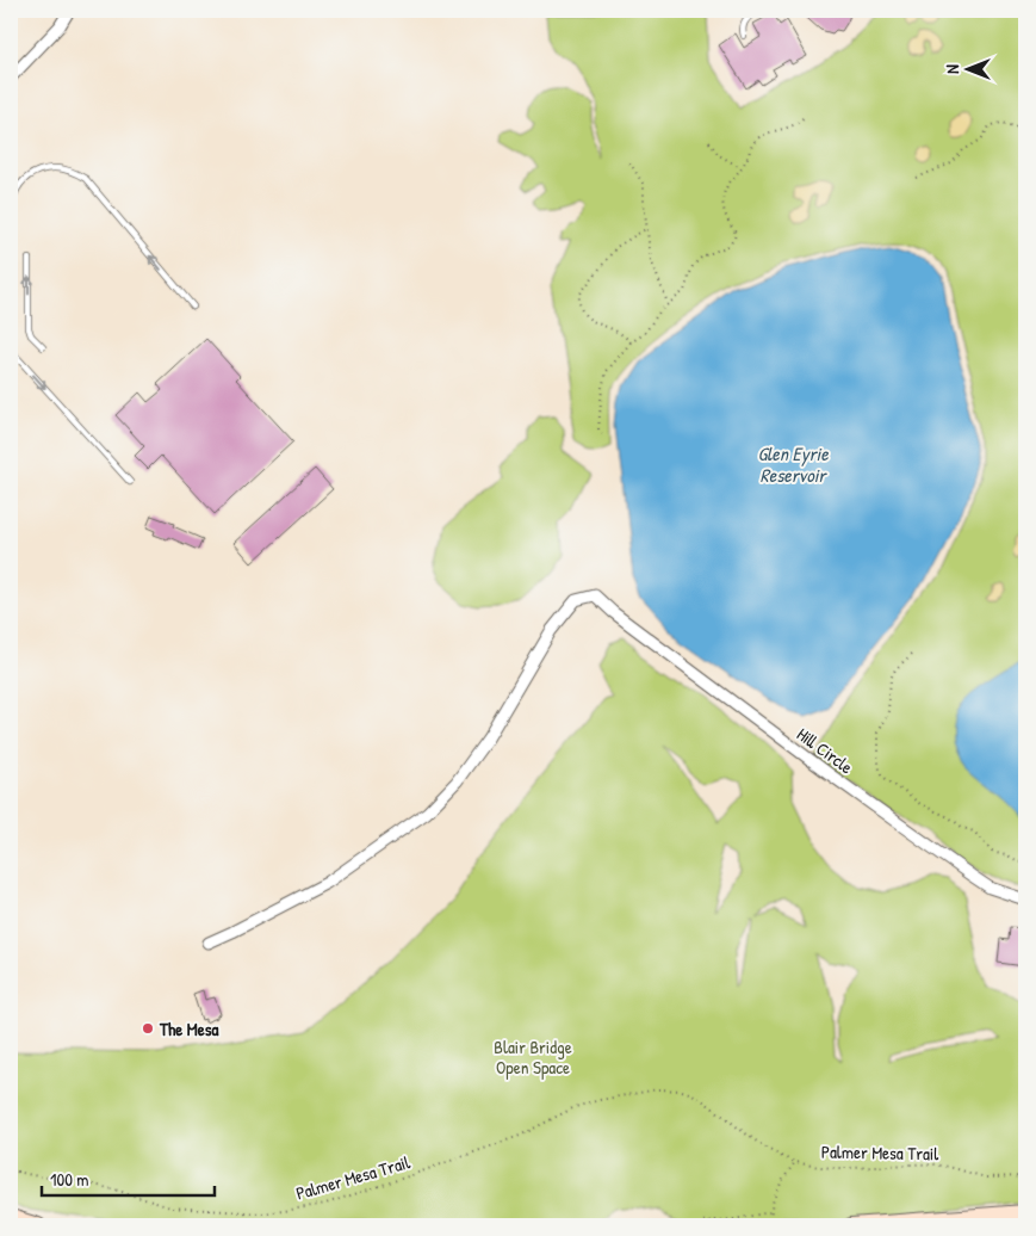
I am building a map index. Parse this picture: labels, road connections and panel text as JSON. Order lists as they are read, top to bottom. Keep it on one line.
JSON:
{"streets":{"street":["Hill Circle"],"path":["Palmer Mesa Trail"]},"water":["Glen Eyrie Reservoir"],"parks":["Blair Bridge Open Space"],"places":["The Mesa"],"scale_bar":"100 m","north":"left"}
